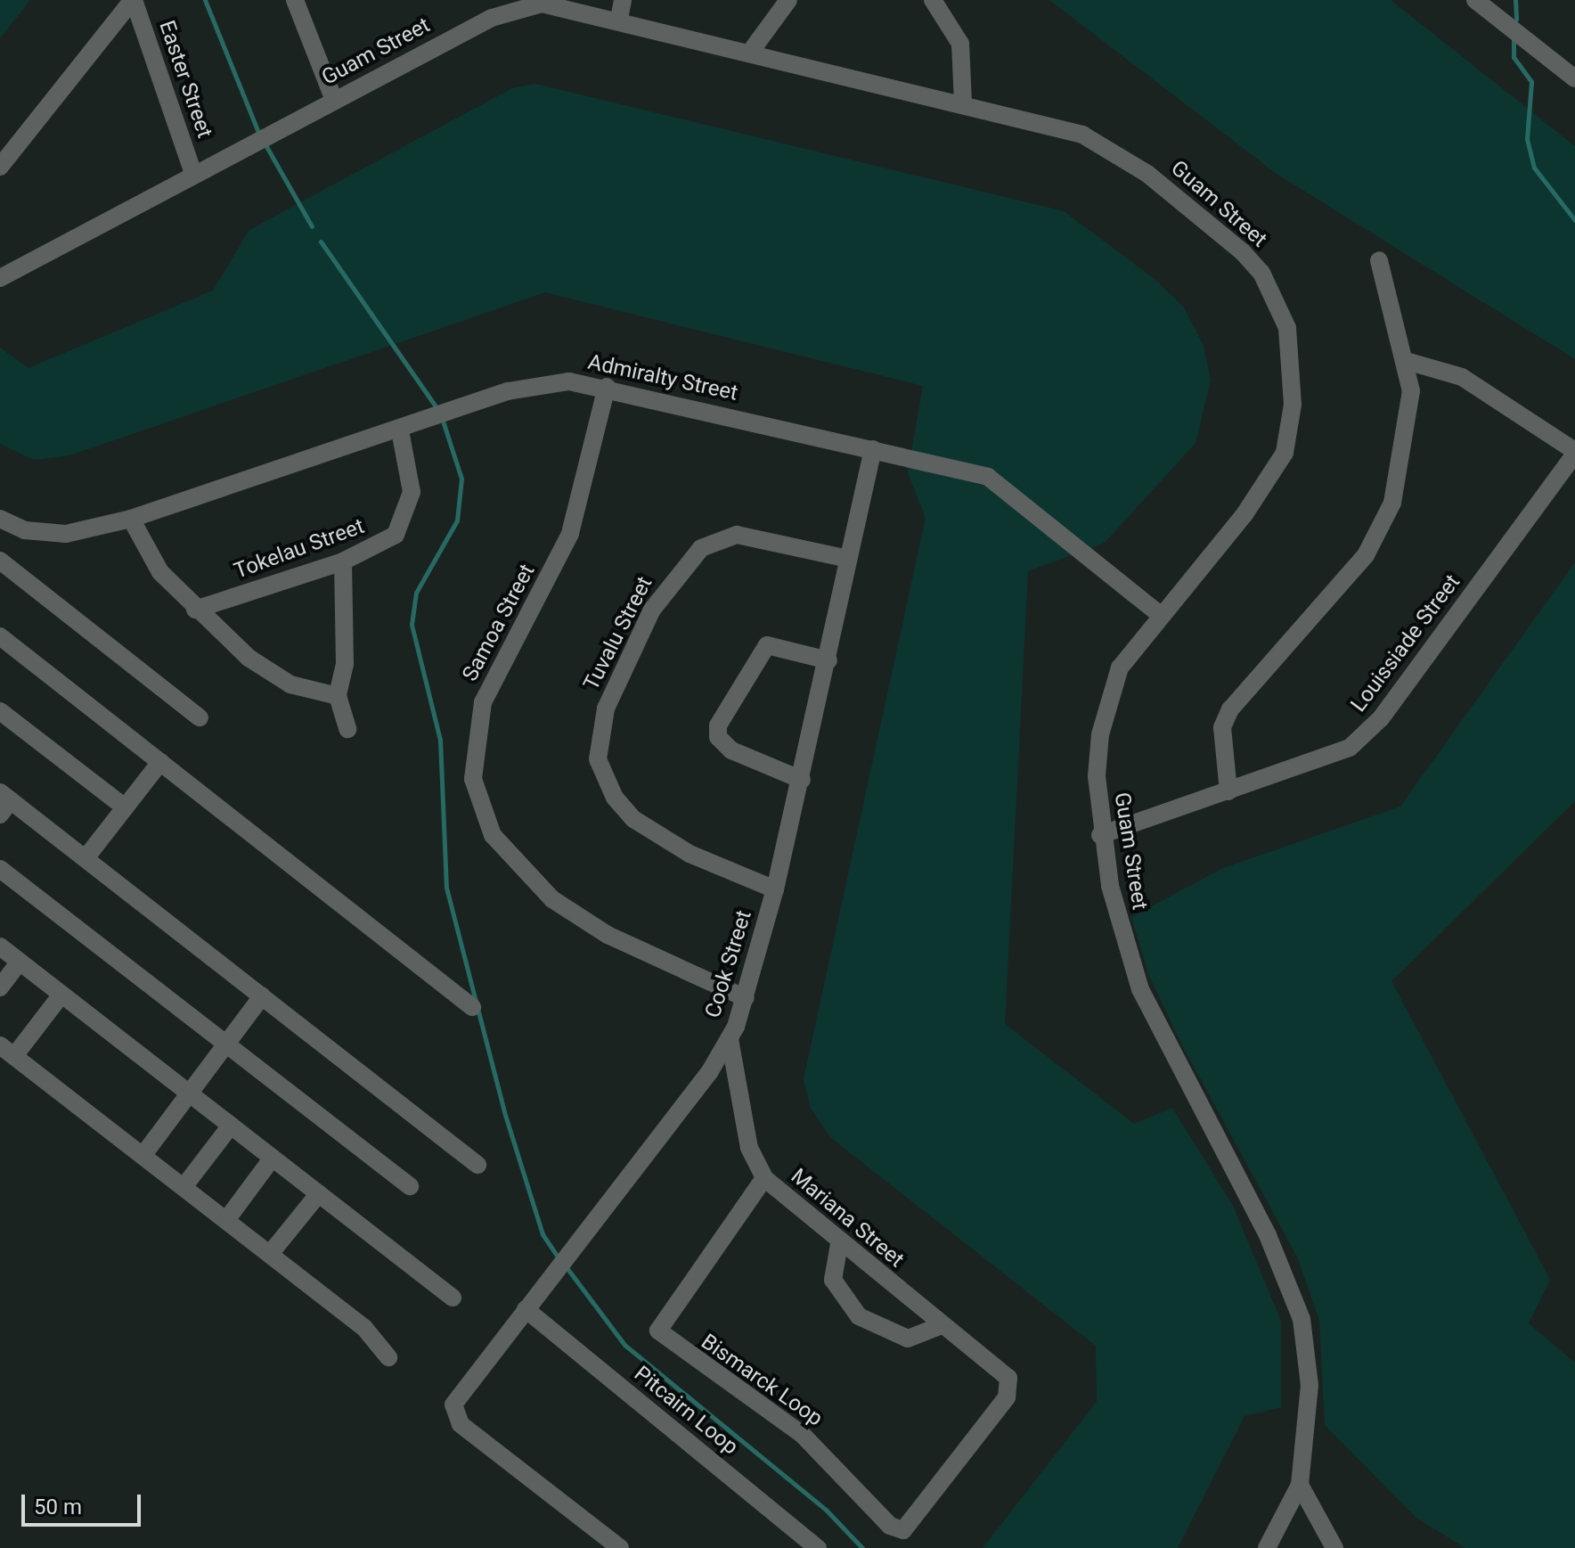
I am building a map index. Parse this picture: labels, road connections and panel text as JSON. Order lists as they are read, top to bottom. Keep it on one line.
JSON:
{"streets":{"street":["Guam Street","Easter Street","Admiralty Street","Tokelau Street","Samoa Street","Tuvalu Street","Louissiade Street","Cook Street","Mariana Street","Bismarck Loop","Pitcairn Loop"]},"crossings":[["Guam Street","Easter Street"],["Guam Street","Admiralty Street"],["Guam Street","Louissiade Street"],["Admiralty Street","Tokelau Street"],["Admiralty Street","Samoa Street"],["Admiralty Street","Cook Street"],["Samoa Street","Cook Street"],["Tuvalu Street","Cook Street"],["Cook Street","Mariana Street"],["Cook Street","Pitcairn Loop"],["Mariana Street","Bismarck Loop"]],"scale_bar":"50 m"}
